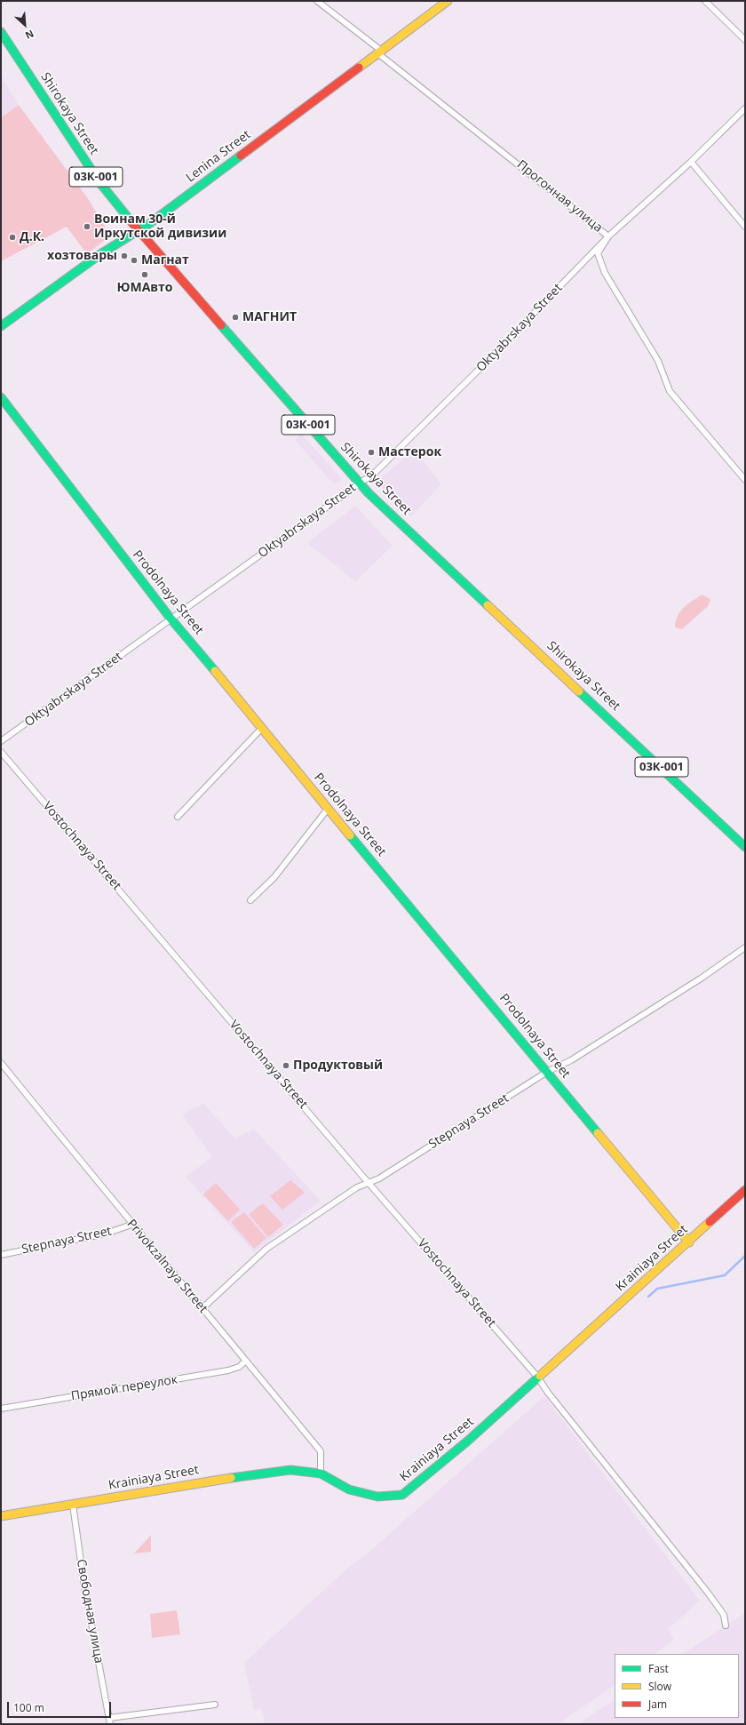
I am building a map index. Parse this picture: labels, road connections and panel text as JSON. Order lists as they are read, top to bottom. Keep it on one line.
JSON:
{"streets":{"street":["Shirokaya Street","Lenina Street","03К-001","Прогонная улица","Oktyabrskaya Street","Prodolnaya Street","Vostochnaya Street","Stepnaya Street","Krainiaya Street","Privokzalnaya Street","Прямой переулок","Свободная улица"]},"crossings":[["Shirokaya Street","Lenina Street"],["Shirokaya Street","Oktyabrskaya Street"],["Lenina Street","Прогонная улица"],["Прогонная улица","Oktyabrskaya Street"],["Oktyabrskaya Street","Prodolnaya Street"],["Prodolnaya Street","Stepnaya Street"],["Prodolnaya Street","Krainiaya Street"],["Vostochnaya Street","Stepnaya Street"],["Vostochnaya Street","Krainiaya Street"],["Stepnaya Street","Privokzalnaya Street"],["Krainiaya Street","Privokzalnaya Street"],["Krainiaya Street","Свободная улица"],["Privokzalnaya Street","Прямой переулок"]],"places":["Воинам 30-й Иркутской дивизии","Д.К.","хозтовары","Магнат","ЮМАвто","МАГНИТ","Мастерок","Продуктовый"],"legend":["Fast","Slow","Jam"],"scale_bar":"100 m","north":"bottom right"}
